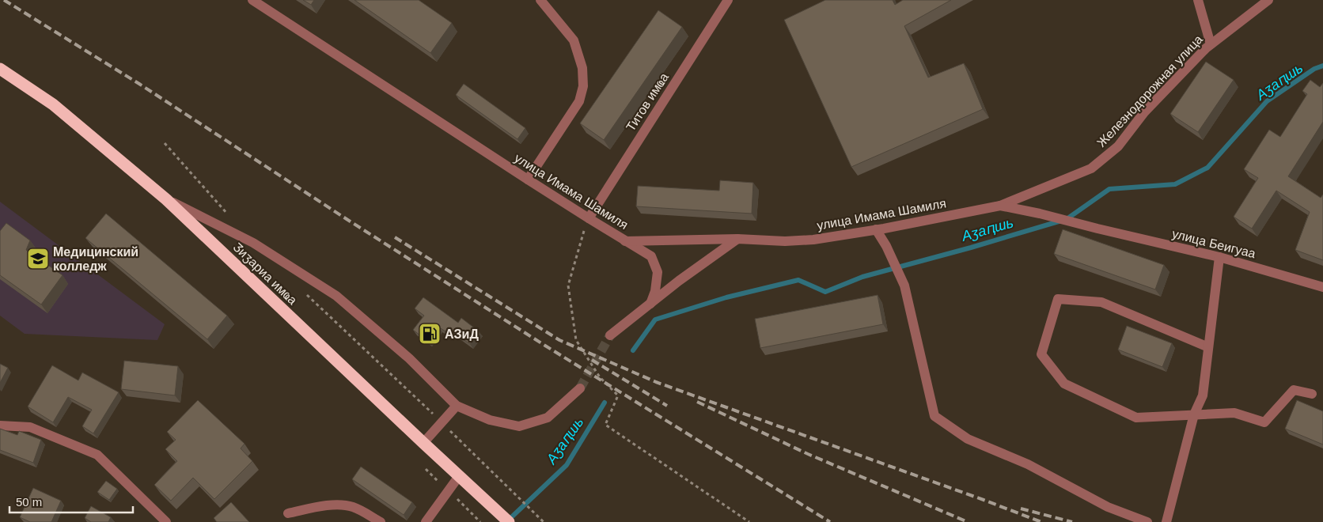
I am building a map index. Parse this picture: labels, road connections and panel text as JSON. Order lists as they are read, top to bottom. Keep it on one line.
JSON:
{"streets":{"highway":["Ӡиӡариа имҩа"],"street":["Железнодорожная улица","Титов имҩа","улица Имама Шамиля","улица Беигуаа"]},"crossings":[["Железнодорожная улица","улица Имама Шамиля"],["Титов имҩа","улица Имама Шамиля"],["улица Имама Шамиля","улица Беигуаа"]],"water":["Аӡаԥшь"],"places":{"school or university":["Медицинский колледж"],"fuel station":["АЗиД"]},"scale_bar":"50 m"}
